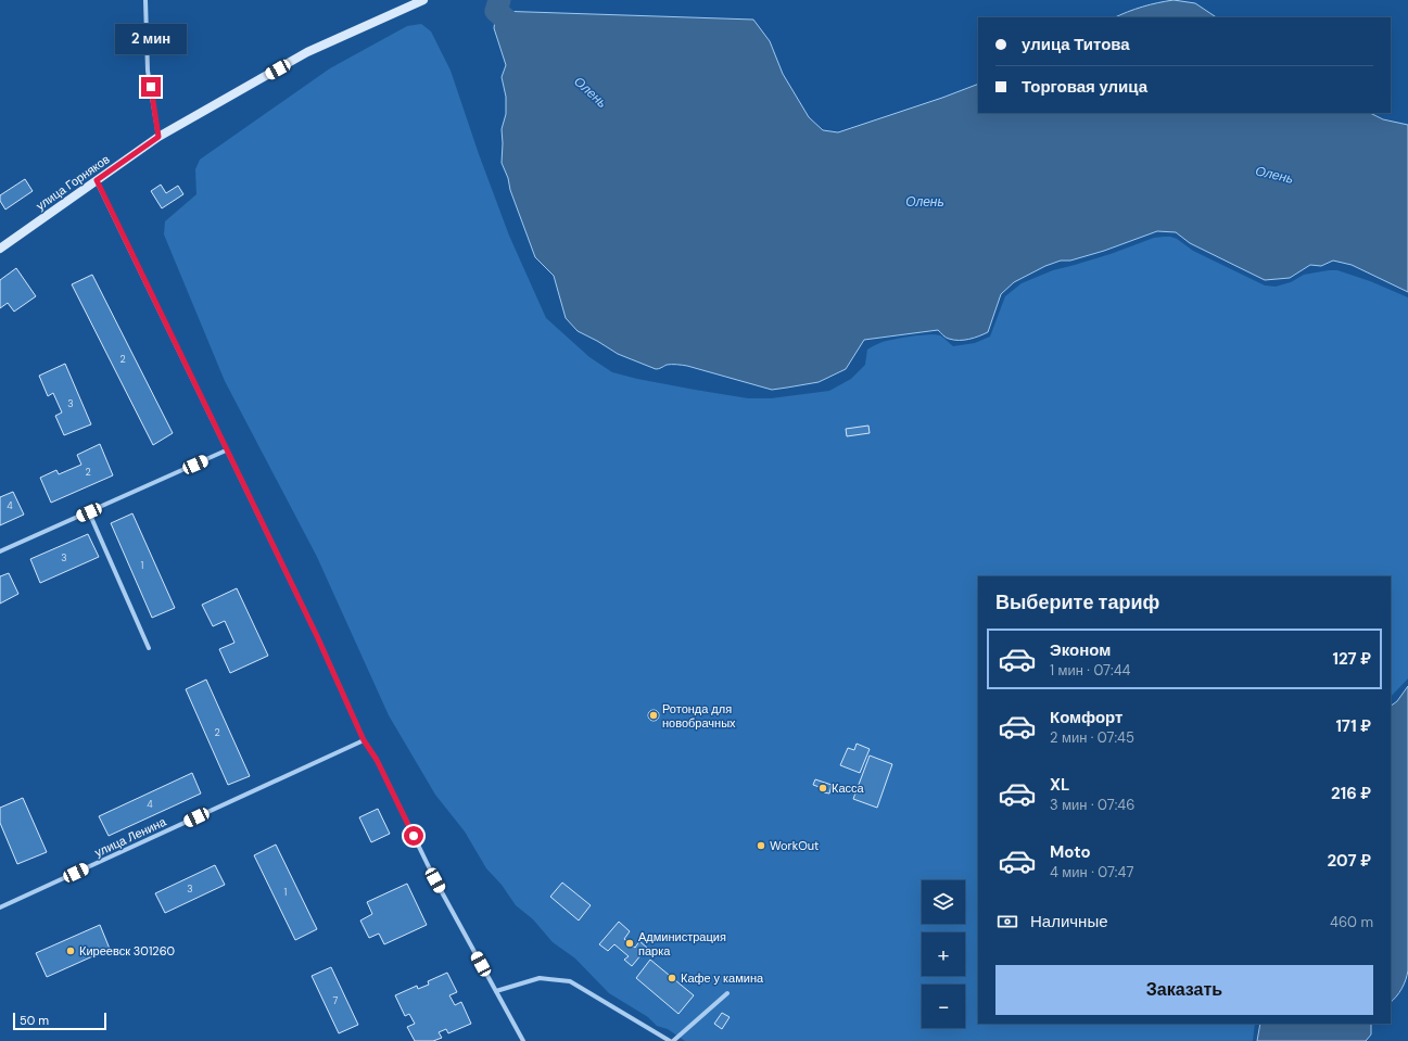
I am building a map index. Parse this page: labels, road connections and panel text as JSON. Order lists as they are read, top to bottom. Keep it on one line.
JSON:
{"streets":{"main road":["улица Горняков"],"street":["улица Ленина"]},"water":["Олень"],"places":["Ротонда для новобрачных","Касса","WorkOut","Администрация парка","Киреевск 301260","Кафе у камина"],"house_numbers":["2","3","2","4","3","1","2","4","3","1","7"],"scale_bar":"50 m","page":{"banner":["улица Титова","Торговая улица"],"bubble":"2 мин","heading":"Выберите тариф","list":[{"name":"Эконом","note":"1 мин · 07:44","value":"127 ₽"},{"name":"Комфорт","note":"2 мин · 07:45","value":"171 ₽"},{"name":"XL","note":"3 мин · 07:46","value":"216 ₽"},{"name":"Moto","note":"4 мин · 07:47","value":"207 ₽"}],"map_buttons":["+","−"],"pay":["Наличные","460 m"],"buttons":"Заказать","scale":"50 m"}}
